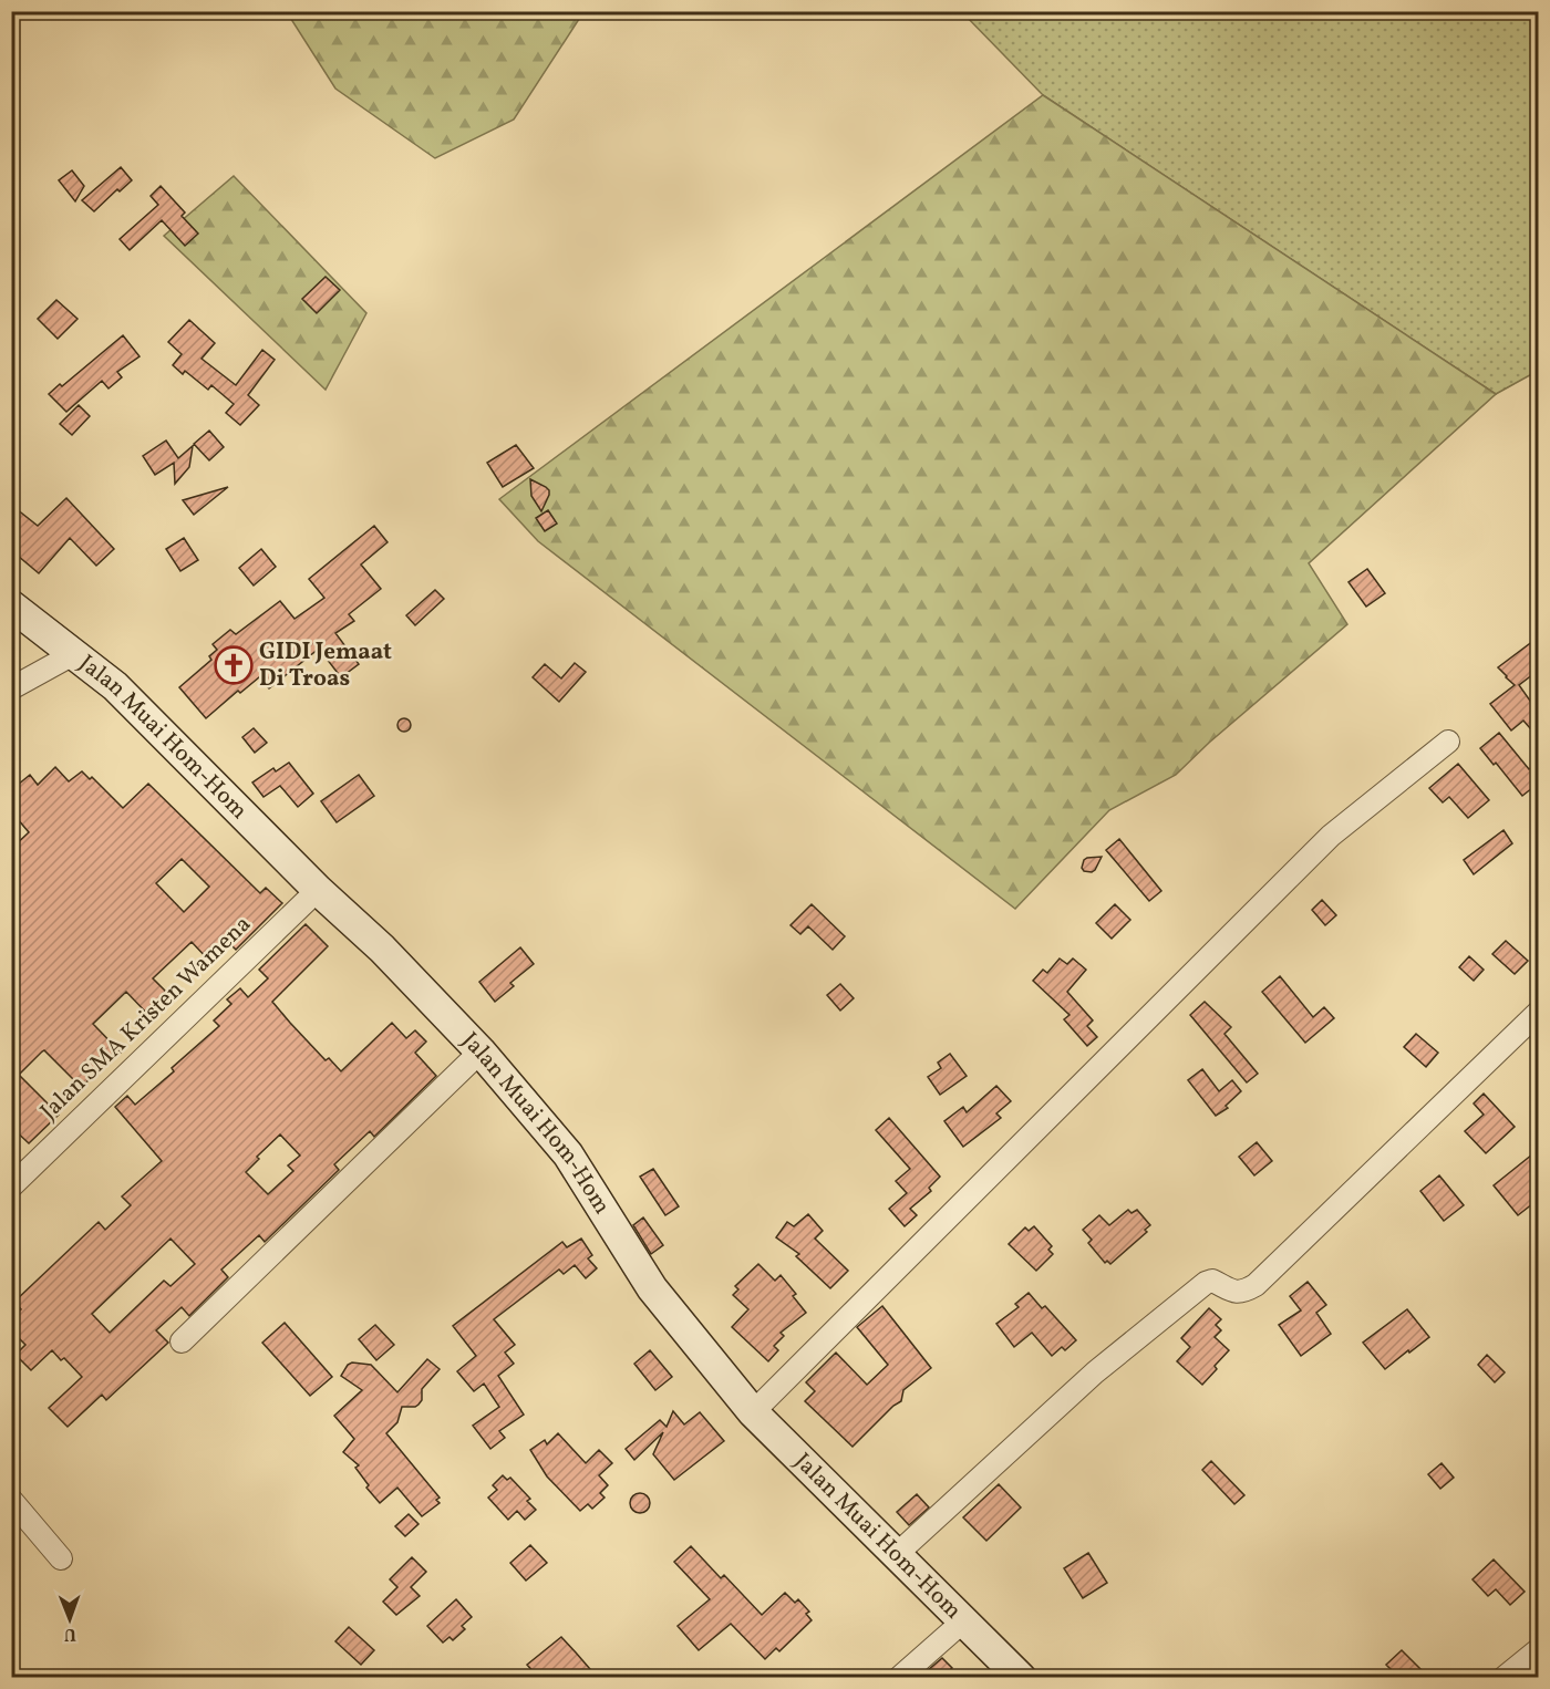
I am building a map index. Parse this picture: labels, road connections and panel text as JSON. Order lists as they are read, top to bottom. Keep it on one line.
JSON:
{"streets":{"street":["Jalan Muai Hom-Hom","Jalan SMA Kristen Wamena"]},"crossings":[["Jalan Muai Hom-Hom","Jalan SMA Kristen Wamena"]],"places":{"church":["GIDI Jemaat Di Troas"]},"north":"bottom"}
